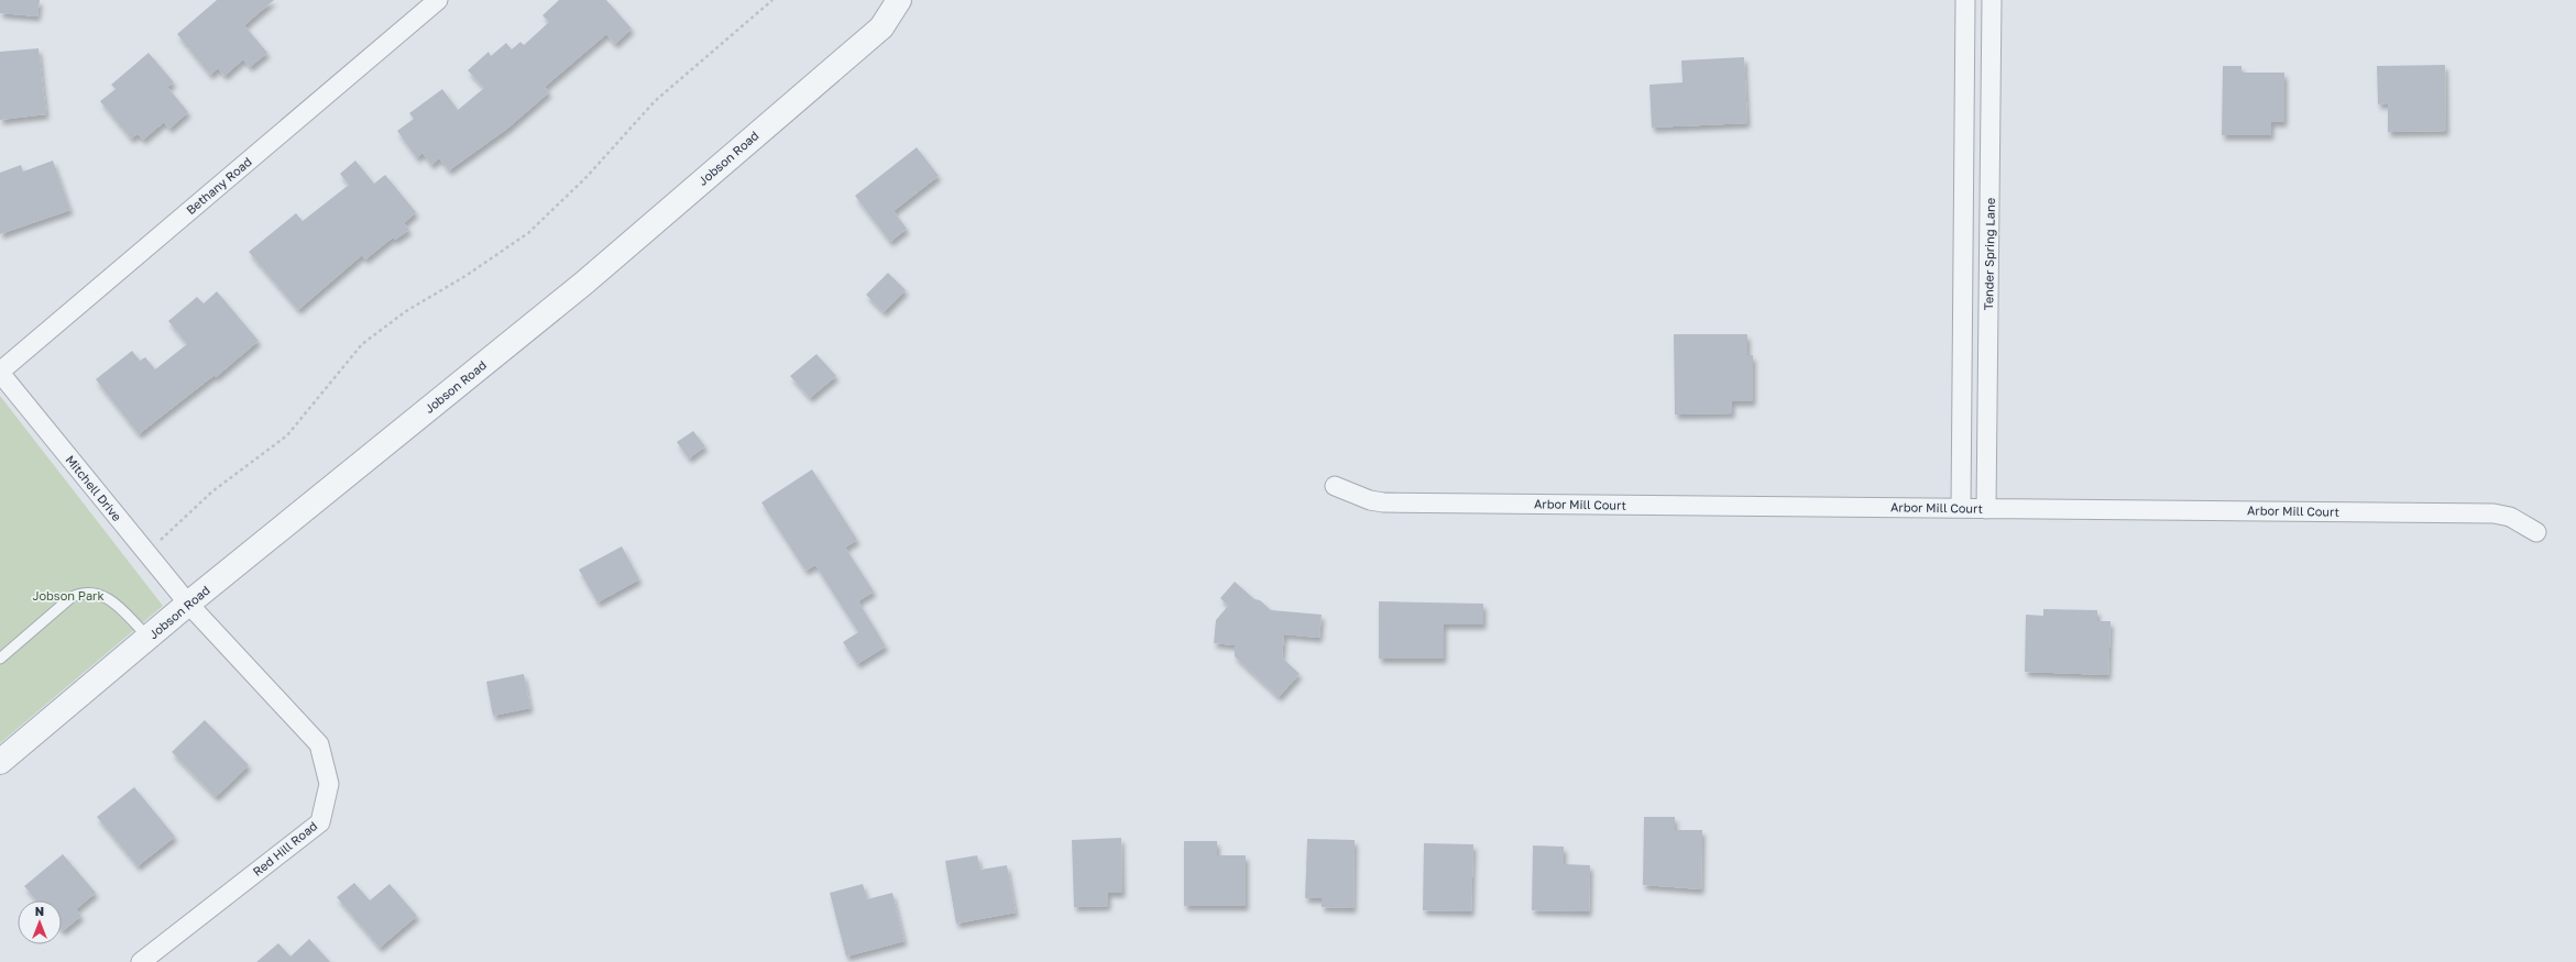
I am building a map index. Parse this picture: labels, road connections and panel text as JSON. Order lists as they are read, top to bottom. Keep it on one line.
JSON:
{"streets":{"street":["Jobson Road","Bethany Road","Tender Spring Lane","Mitchell Drive","Arbor Mill Court","Red Hill Road"]},"crossings":[["Jobson Road","Mitchell Drive"],["Jobson Road","Red Hill Road"],["Bethany Road","Mitchell Drive"],["Tender Spring Lane","Arbor Mill Court"],["Mitchell Drive","Red Hill Road"]],"parks":["Jobson Park"],"north":"top"}
